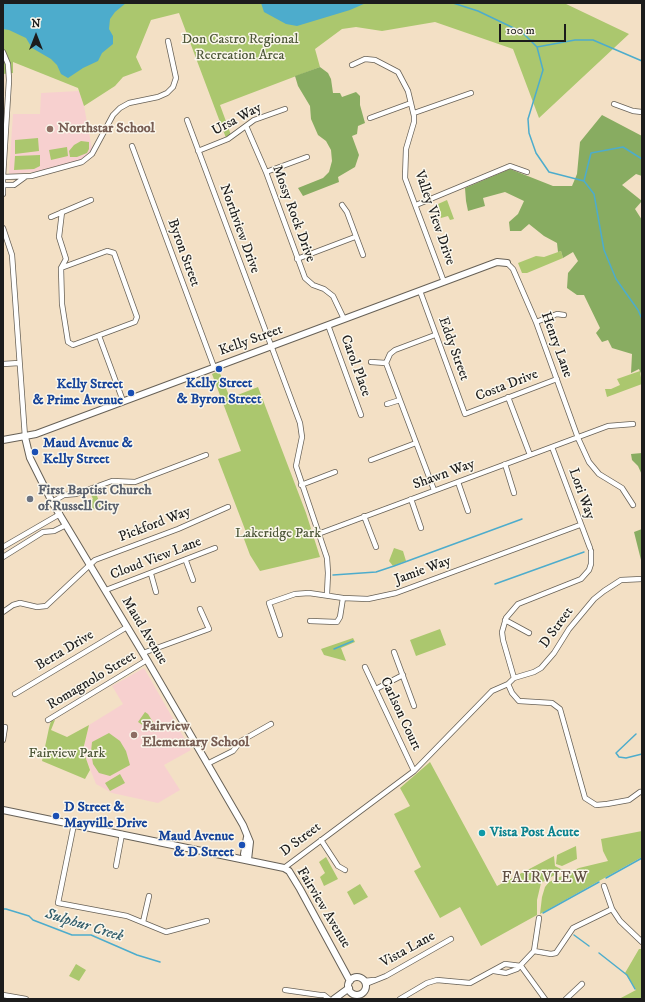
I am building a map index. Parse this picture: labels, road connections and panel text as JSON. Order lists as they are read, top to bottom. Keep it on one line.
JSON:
{"streets":{"street":["Ursa Way","Mossy Rock Drive","Valley View Drive","Northview Drive","Byron Street","Kelly Street","Henry Lane","Eddy Street","Carol Place","Costa Drive","Shawn Way","Lori Way","Pickford Way","Cloud View Lane","Jamie Way","D Street","Maud Avenue","Berta Drive","Romagnolo Street","Carlson Court","Fairview Avenue","Vista Lane"]},"crossings":[["Ursa Way","Mossy Rock Drive"],["Ursa Way","Northview Drive"],["Mossy Rock Drive","Kelly Street"],["Valley View Drive","Kelly Street"],["Northview Drive","Kelly Street"],["Northview Drive","Shawn Way"],["Northview Drive","Jamie Way"],["Byron Street","Kelly Street"],["Kelly Street","Henry Lane"],["Kelly Street","Eddy Street"],["Kelly Street","Carol Place"],["Kelly Street","Maud Avenue"],["Henry Lane","Costa Drive"],["Henry Lane","Shawn Way"],["Eddy Street","Costa Drive"],["Shawn Way","Lori Way"],["Lori Way","Jamie Way"],["Pickford Way","Maud Avenue"],["Cloud View Lane","Maud Avenue"],["D Street","Maud Avenue"],["D Street","Carlson Court"],["D Street","Fairview Avenue"],["Maud Avenue","Berta Drive"],["Maud Avenue","Romagnolo Street"]],"districts":["FAIRVIEW"],"water":["Sulphur Creek"],"parks":["Don Castro Regional Recreation Area","Lakeridge Park","Fairview Park"],"places":["Northstar School","Kelly Street & Byron Street","Kelly Street & Prime Avenue","Maud Avenue & Kelly Street","First Baptist Church of Russell City","Fairview Elementary School","D Street & Mayville Drive","Vista Post Acute","Maud Avenue & D Street"],"scale_bar":"100 m","north":"top"}
